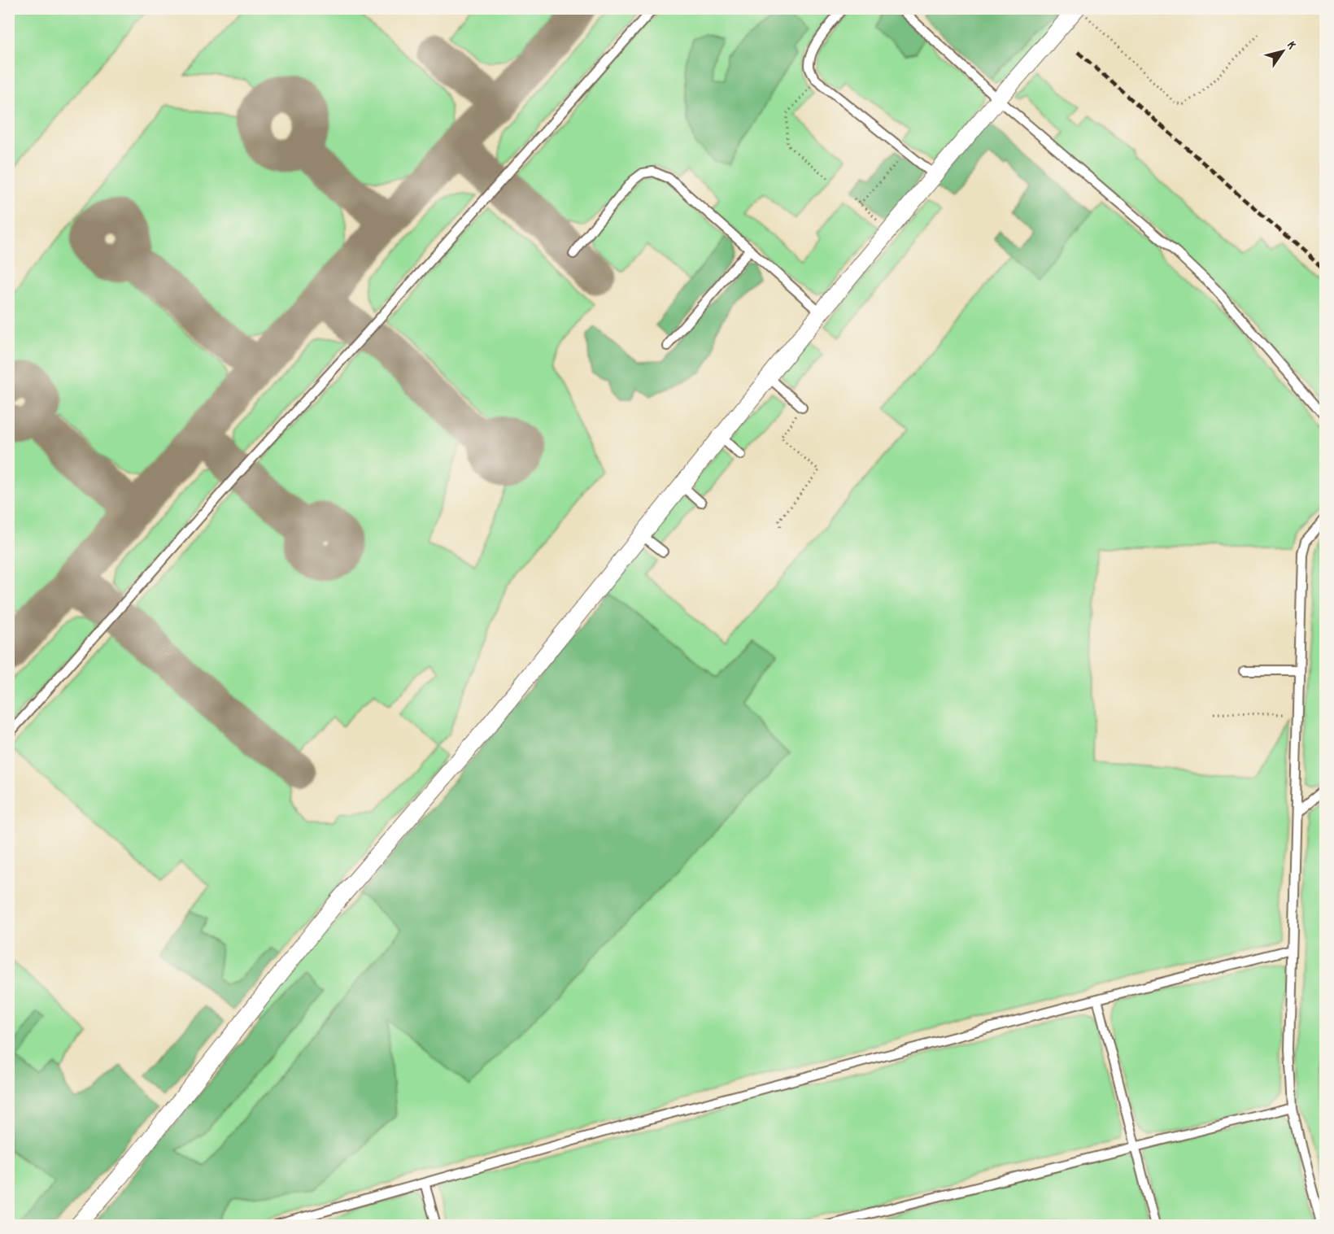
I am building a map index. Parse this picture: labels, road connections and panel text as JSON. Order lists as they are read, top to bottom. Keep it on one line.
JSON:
{"north":"top right"}
